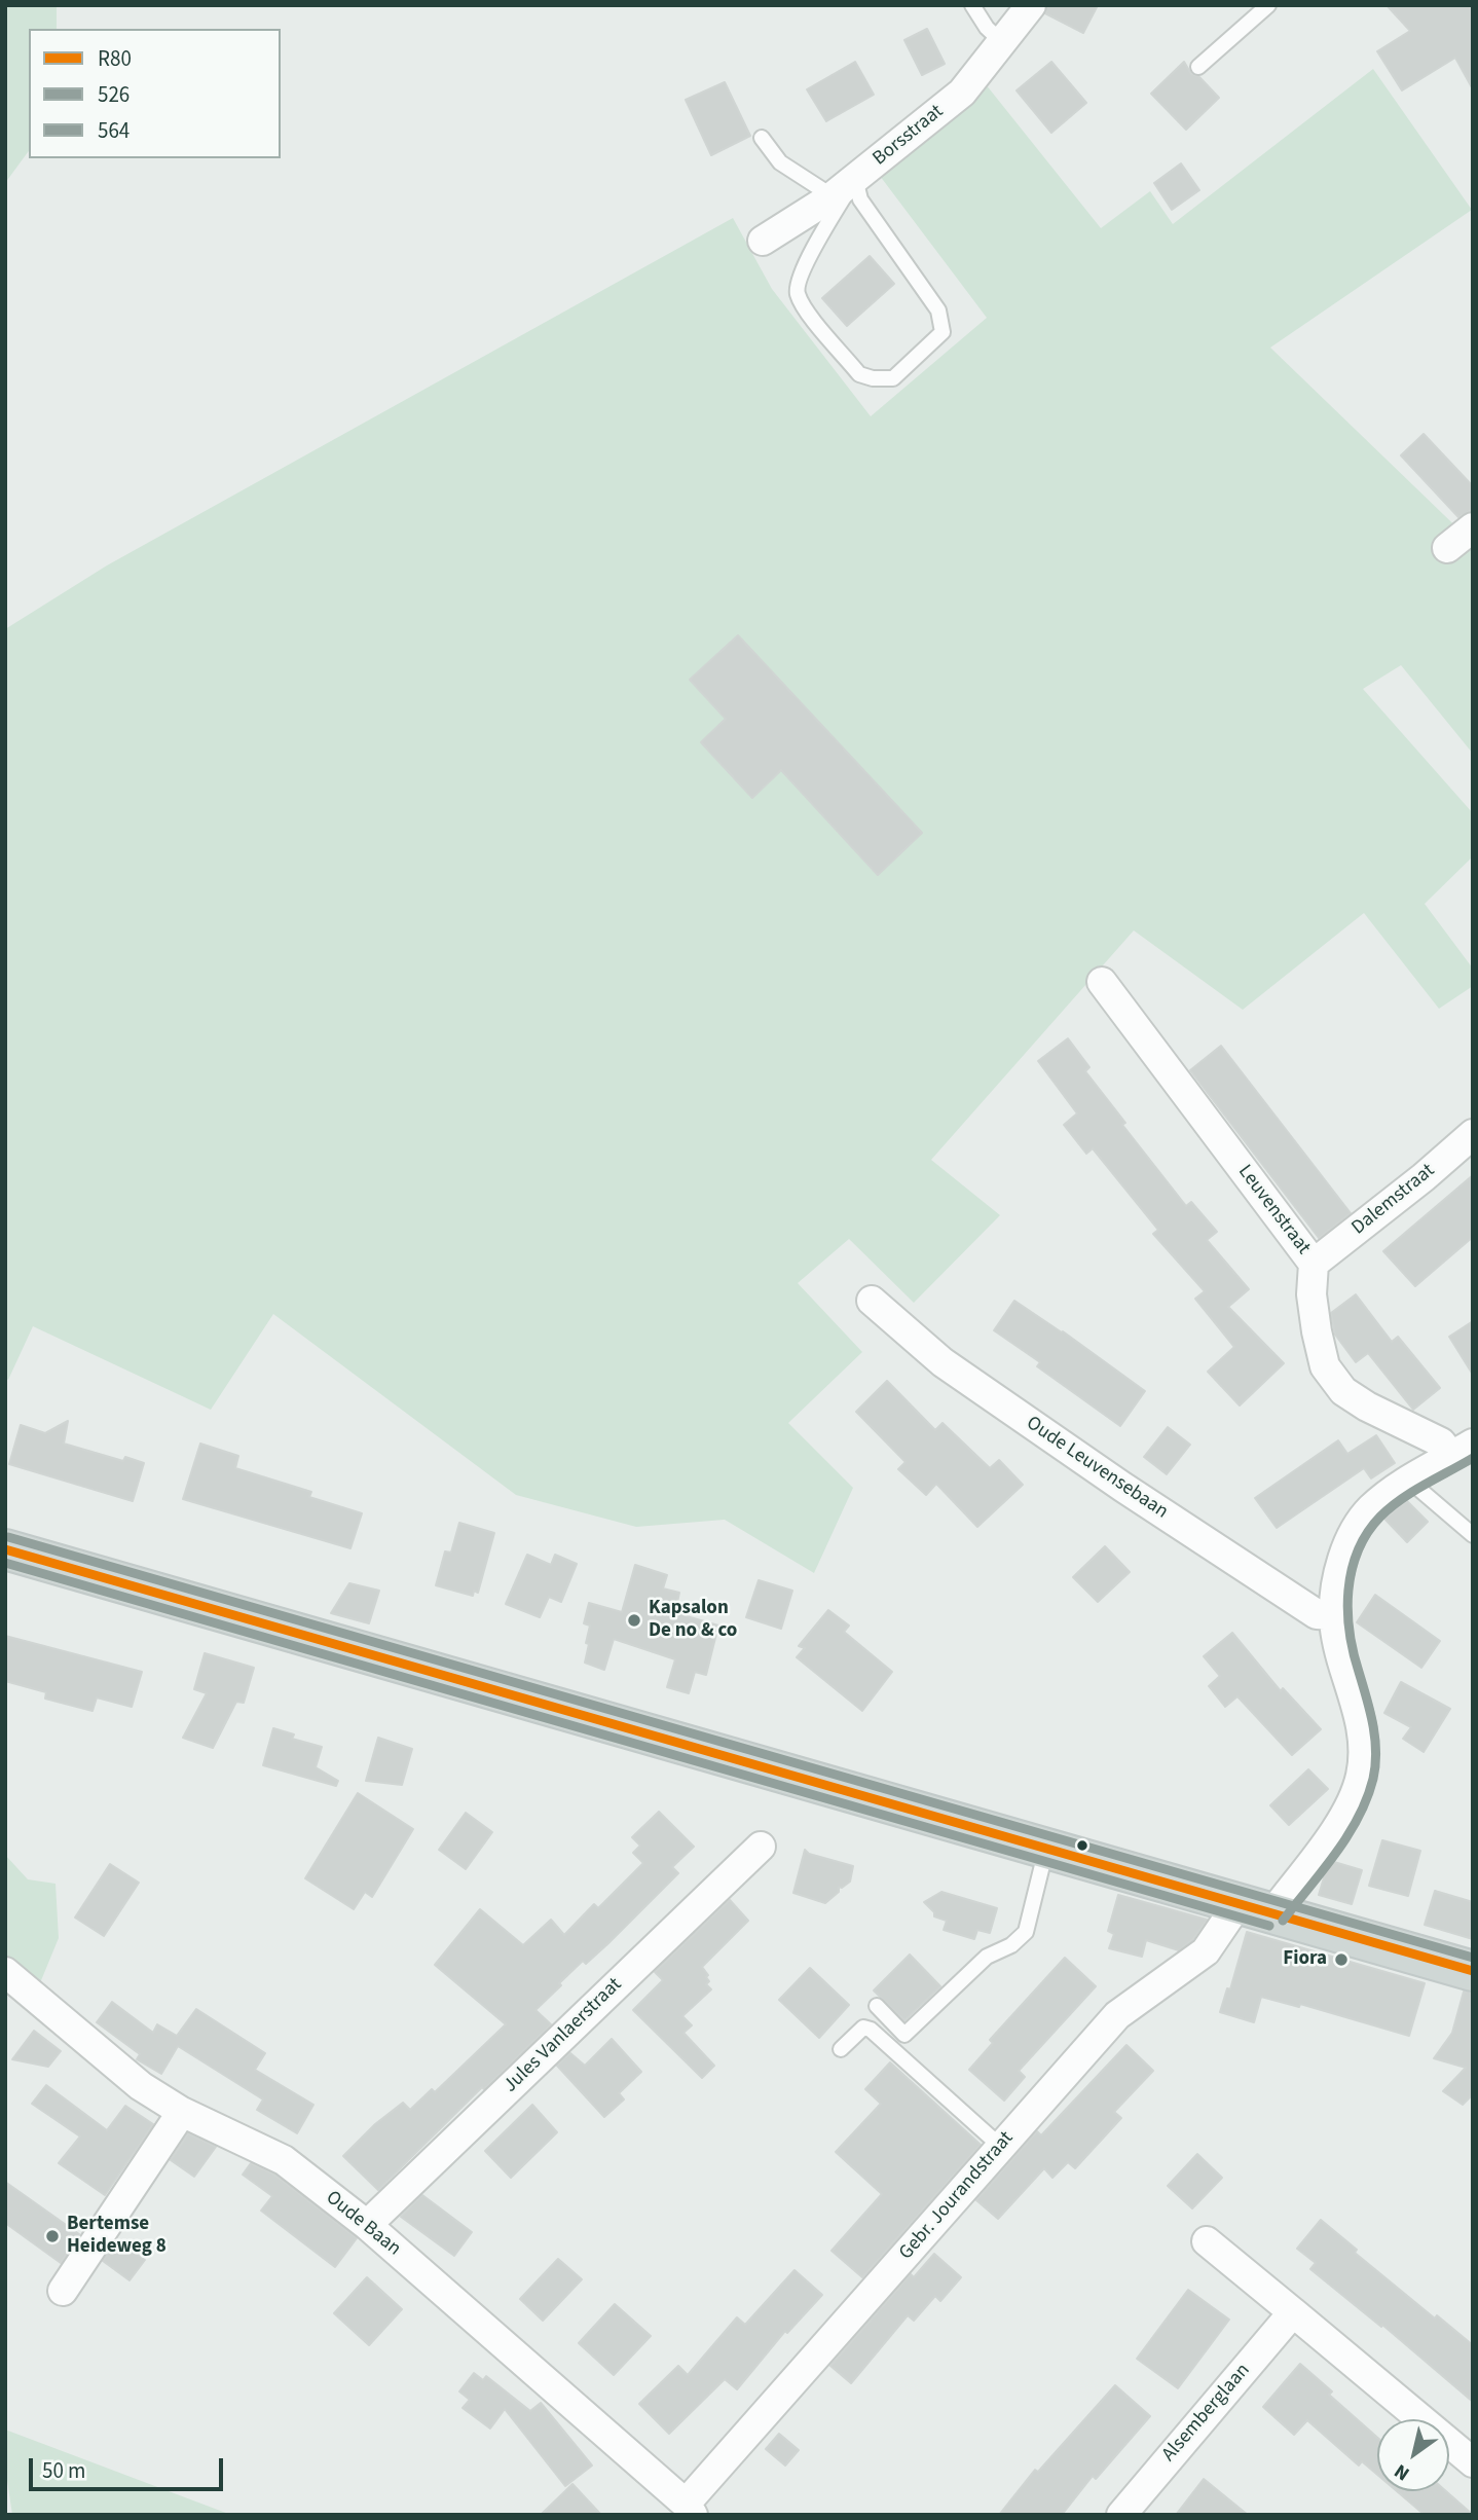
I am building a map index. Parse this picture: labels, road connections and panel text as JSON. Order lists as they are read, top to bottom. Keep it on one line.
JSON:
{"streets":{"street":["Borsstraat","Dalemstraat","Leuvenstraat","Oude Leuvensebaan","Jules Vanlaerstraat","Gebr. Jourandstraat","Oude Baan","Alsemberglaan"]},"crossings":[["Dalemstraat","Leuvenstraat"],["Leuvenstraat","Gebr. Jourandstraat"],["Oude Leuvensebaan","Gebr. Jourandstraat"],["Jules Vanlaerstraat","Oude Baan"],["Gebr. Jourandstraat","Oude Baan"]],"places":["Kapsalon De no & co","Fiora","Bertemse Heideweg 8"],"lines":["transit line 526","transit line 564","transit line R80"],"legend":["R80","526","564"],"scale_bar":"50 m","north":"bottom left"}
